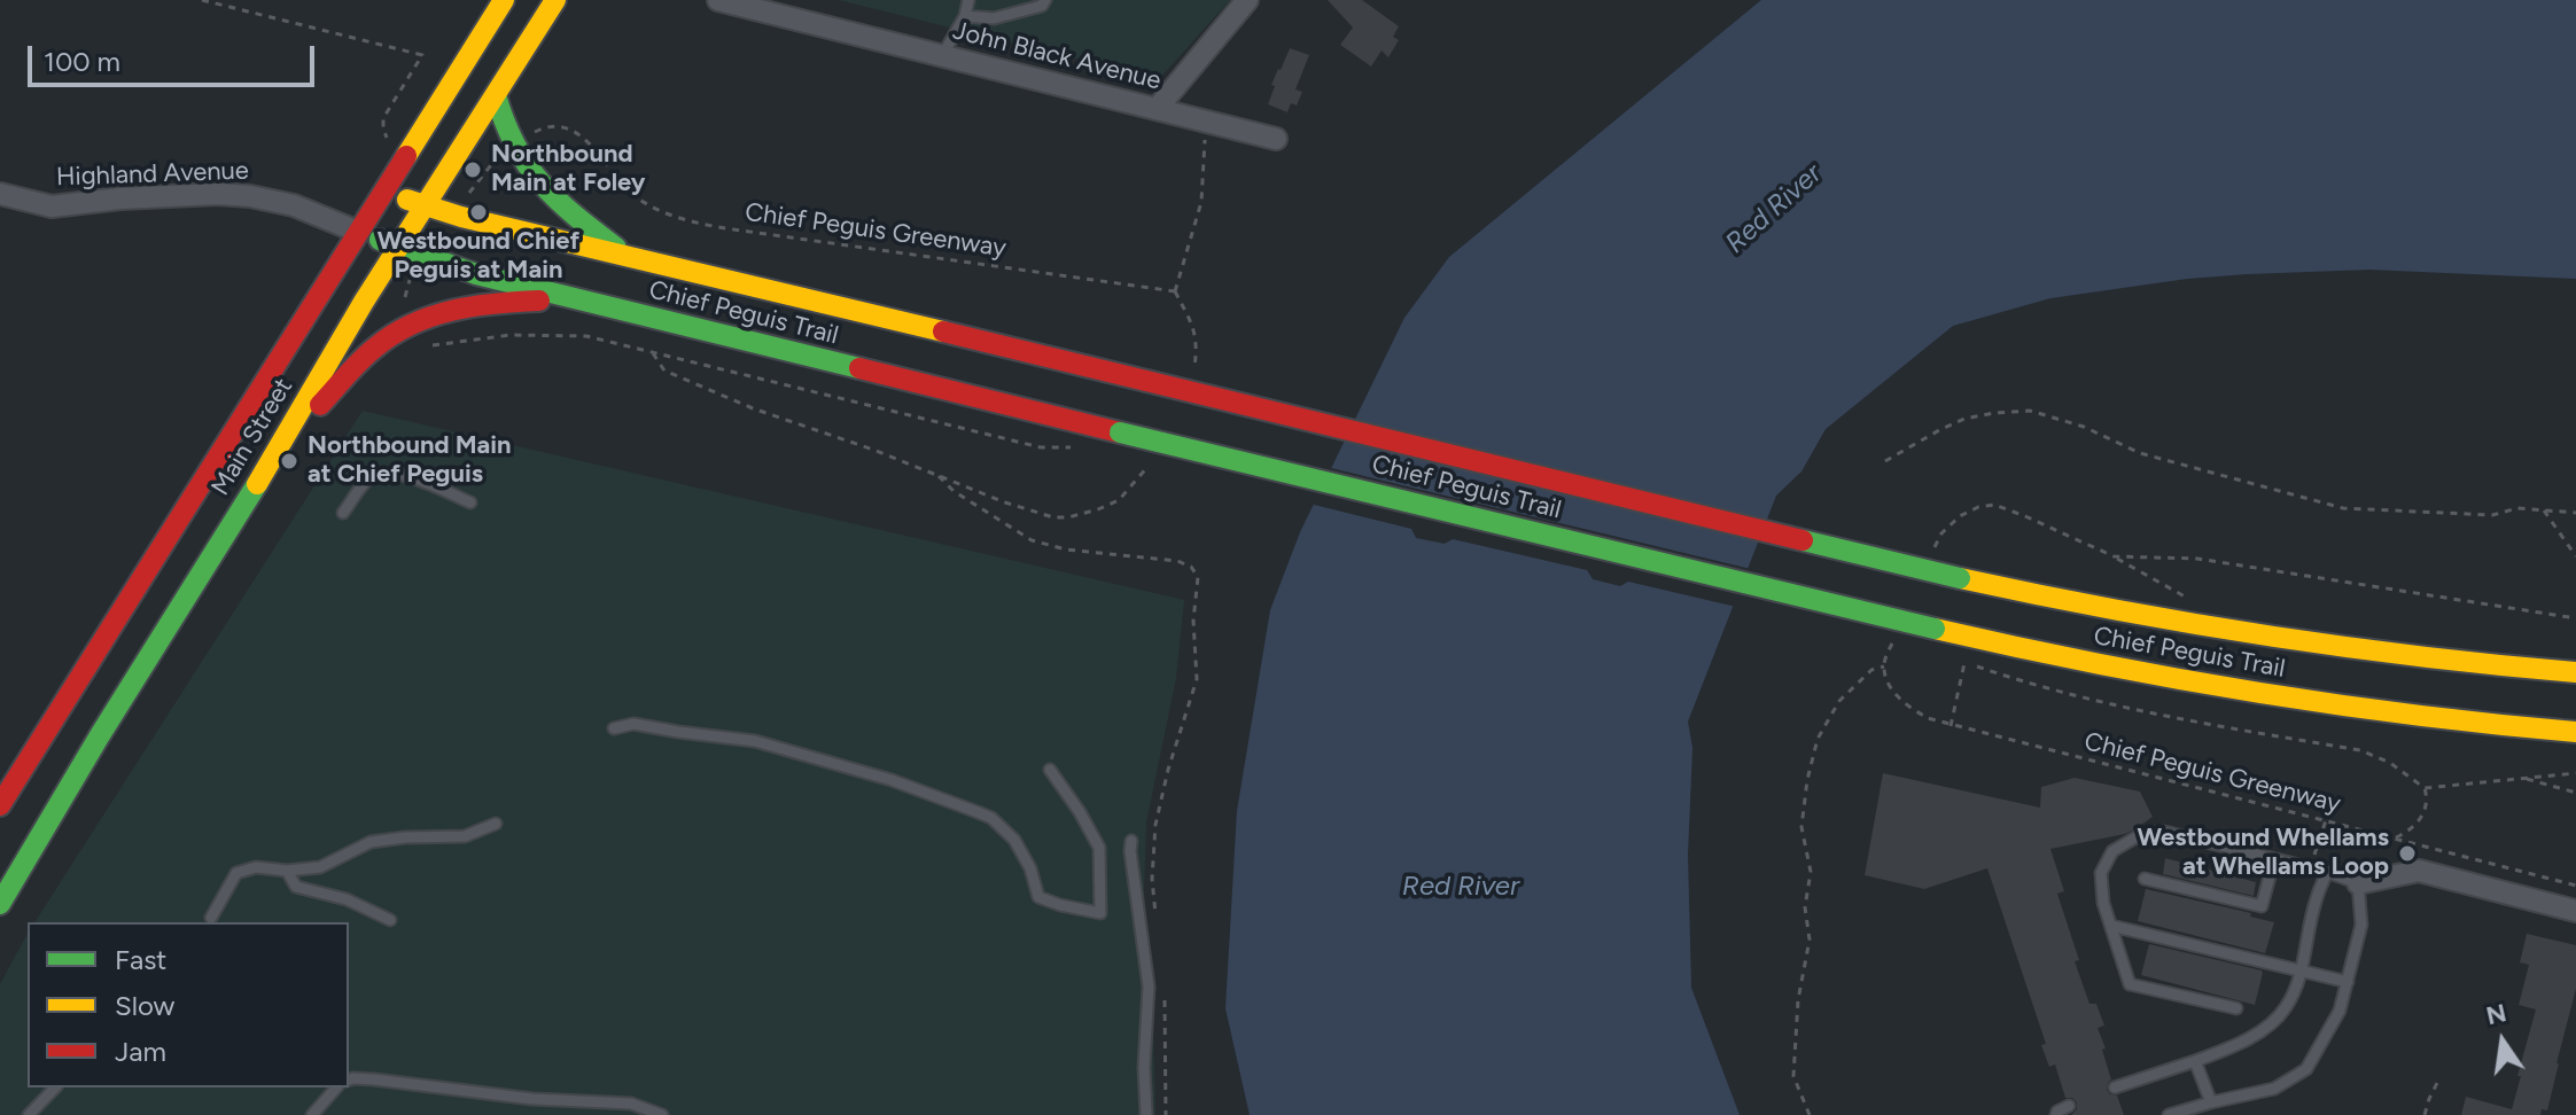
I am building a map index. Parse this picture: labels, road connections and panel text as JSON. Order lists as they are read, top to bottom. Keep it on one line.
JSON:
{"streets":{"main road":["Chief Peguis Trail","Main Street"],"street":["John Black Avenue","Highland Avenue"],"path":["Chief Peguis Greenway"]},"crossings":[["Highland Avenue","Chief Peguis Trail"],["Highland Avenue","Main Street"],["Chief Peguis Trail","Main Street"]],"water":["Red River"],"places":["Northbound Main at Foley","Westbound Chief Peguis at Main","Northbound Main at Chief Peguis","Westbound Whellams at Whellams Loop"],"legend":["Fast","Slow","Jam"],"scale_bar":"100 m","north":"top"}
